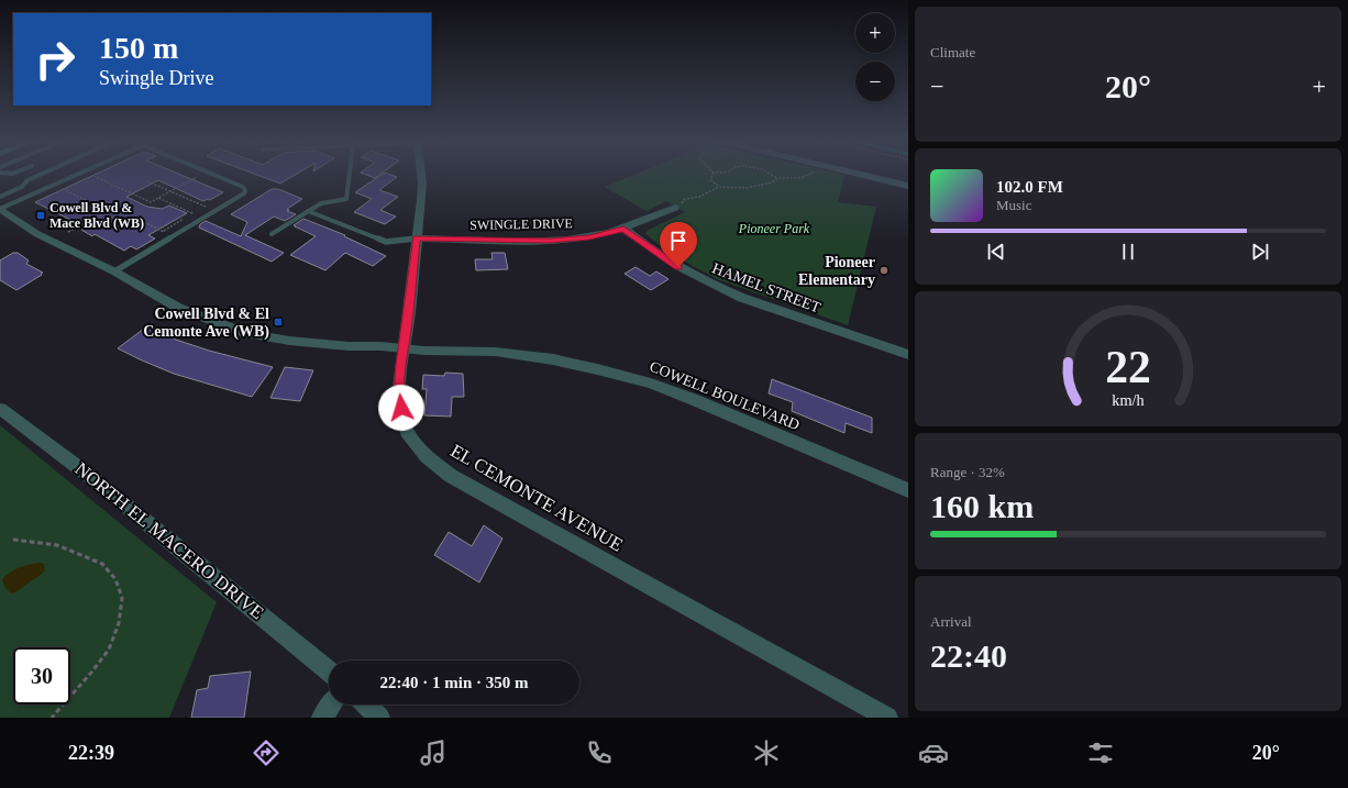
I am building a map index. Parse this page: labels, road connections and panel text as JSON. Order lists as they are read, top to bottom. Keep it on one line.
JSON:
{"streets":{"street":["SWINGLE DRIVE","HAMEL STREET","COWELL BOULEVARD","EL CEMONTE AVENUE","NORTH EL MACERO DRIVE"]},"crossings":[["SWINGLE DRIVE","HAMEL STREET"],["SWINGLE DRIVE","EL CEMONTE AVENUE"],["COWELL BOULEVARD","EL CEMONTE AVENUE"]],"parks":["Pioneer Park"],"places":{"transit":["Cowell Blvd & Mace Blvd (WB)","Cowell Blvd & El Cemonte Ave (WB)"],"other":["Pioneer Elementary"]},"page":{"tile":["Climate",["Range · 32%","160 km"],["Arrival","22:40"]],"map_buttons":["+","−"],"turn":["150 m","Swingle Drive"],"heat":["−","20°","+"],"song":["102.0 FM","Music"],"limit":"30","trip":"22:40 · 1 min · 350 m","tabs":["22:39","20°"],"gauge":["22","km/h"]}}
